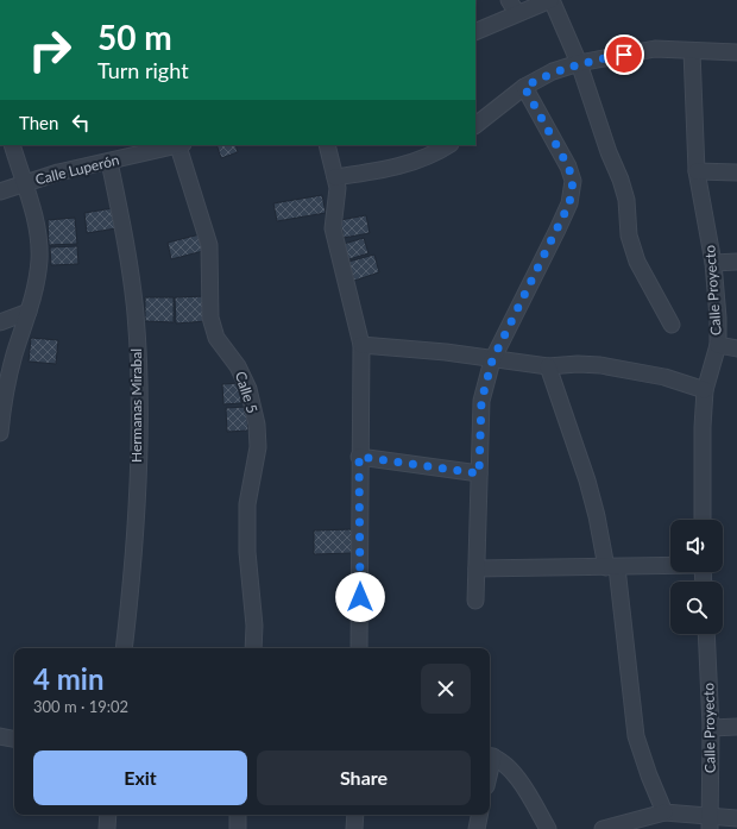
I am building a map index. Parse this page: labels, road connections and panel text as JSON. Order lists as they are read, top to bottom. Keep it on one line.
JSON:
{"streets":{"street":["Calle Luperón","Calle Proyecto","Calle 5","Hermanas Mirabal"]},"crossings":[["Calle Luperón","Calle 5"],["Calle Luperón","Hermanas Mirabal"]],"page":{"turn":["50 m","Turn right"],"then":"Then","heading":["4 min","300 m · 19:02"],"buttons":["Exit","Share"]}}
